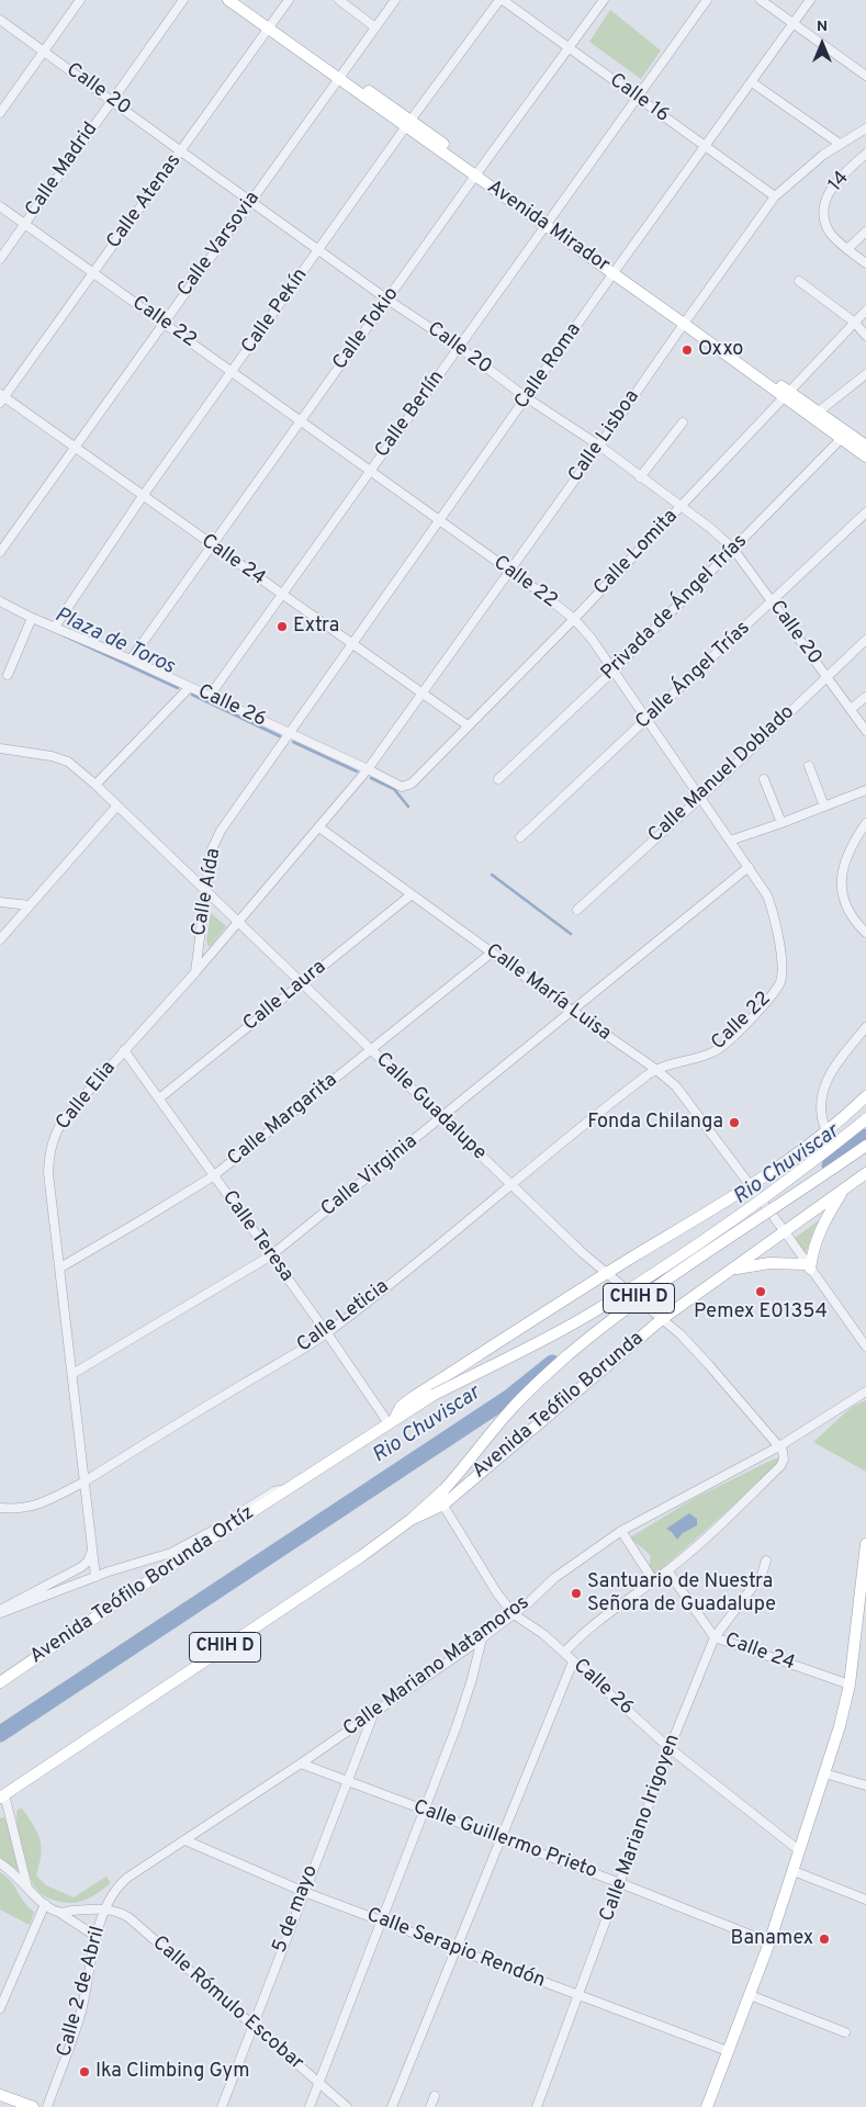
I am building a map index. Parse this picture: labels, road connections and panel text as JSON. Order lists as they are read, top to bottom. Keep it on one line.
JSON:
{"streets":{"main road":["Avenida Mirador","CHIH D","Avenida Teófilo Borunda","Avenida Teófilo Borunda Ortíz"],"street":["Calle 20","Calle 16","Calle Madrid","14","Calle Atenas","Calle Varsovia","Calle Pekín","Calle 22","Calle Tokio","Calle Roma","Calle Berlín","Calle Lisboa","Calle Lomita","Calle 24","Privada de Ángel Trías","Calle Ángel Trías","Calle 26","Calle Manuel Doblado","Calle Aída","Calle María Luisa","Calle Laura","Calle Elia","Calle Guadalupe","Calle Margarita","Calle Virginia","Calle Teresa","Calle Leticia","Calle Mariano Matamoros","Calle Mariano Irigoyen","Calle Guillermo Prieto","5 de mayo","Calle Serapio Rendón","Calle 2 de Abril","Calle Rómulo Escobar"]},"crossings":[["Calle 20","Calle Madrid"],["Calle 20","Calle Atenas"],["Calle 20","Calle Varsovia"],["Calle 20","Calle Pekín"],["Calle 20","Calle Tokio"],["Calle 20","Calle Roma"],["Calle 20","Calle Berlín"],["Calle 20","Calle Lisboa"],["Calle 20","Calle Lomita"],["Calle 20","Privada de Ángel Trías"],["Calle 20","Calle Ángel Trías"],["Calle 20","Calle Manuel Doblado"],["Calle 16","Calle Pekín"],["Calle 16","Calle Tokio"],["Calle 16","Calle Roma"],["Calle 16","Calle Berlín"],["Calle 16","Calle Lisboa"],["Calle Madrid","Calle 22"],["Calle Atenas","Avenida Mirador"],["Calle Atenas","Calle 22"],["Calle Atenas","Calle 24"],["Avenida Mirador","Calle Varsovia"],["Avenida Mirador","Calle Pekín"],["Avenida Mirador","Calle Tokio"],["Avenida Mirador","Calle Roma"],["Avenida Mirador","Calle Berlín"],["Avenida Mirador","Calle Lisboa"],["Avenida Mirador","Calle Lomita"],["Avenida Mirador","Privada de Ángel Trías"],["Calle Varsovia","Calle 22"],["Calle Varsovia","Calle 24"],["Calle Pekín","Calle 22"],["Calle Pekín","Calle 24"],["Calle Pekín","Calle 26"],["Calle 22","Calle Tokio"],["Calle 22","Calle Roma"],["Calle 22","Calle Berlín"],["Calle 22","Calle Lisboa"],["Calle 22","Calle Lomita"],["Calle 22","Privada de Ángel Trías"],["Calle 22","Calle Ángel Trías"],["Calle 22","Calle Manuel Doblado"],["Calle 22","Calle María Luisa"],["Calle 22","Calle Virginia"],["Calle 22","Calle Leticia"],["Calle Tokio","Calle 24"],["Calle Tokio","Calle 26"],["Calle Roma","Calle 24"],["Calle Roma","Calle 26"],["Calle Roma","Calle Aída"],["Calle Berlín","Calle 24"],["Calle Berlín","Calle 26"],["Calle Lisboa","Calle 24"],["Calle Lisboa","Calle 26"],["Calle Lisboa","Calle Elia"],["Calle Lomita","Calle 24"],["Calle Lomita","Calle 26"],["Calle 24","Calle Guadalupe"],["Calle 24","Calle Mariano Irigoyen"],["Calle 26","Calle Aída"],["Calle 26","Calle Elia"],["Calle 26","CHIH D"],["Calle 26","Avenida Teófilo Borunda"],["Calle 26","Calle Mariano Matamoros"],["Calle 26","Calle Mariano Irigoyen"],["Calle Aída","Calle Elia"],["Calle Aída","Calle Guadalupe"],["Calle María Luisa","Calle Laura"],["Calle María Luisa","Calle Elia"],["Calle María Luisa","Calle Margarita"],["Calle María Luisa","Calle Virginia"],["Calle María Luisa","Calle Leticia"],["Calle María Luisa","Avenida Teófilo Borunda"],["Calle Laura","Calle Guadalupe"],["Calle Laura","Calle Teresa"],["Calle Elia","Calle Guadalupe"],["Calle Elia","Calle Margarita"],["Calle Elia","Calle Virginia"],["Calle Elia","Calle Teresa"],["Calle Elia","Calle Leticia"],["Calle Guadalupe","Calle Margarita"],["Calle Guadalupe","Calle Virginia"],["Calle Guadalupe","Calle Leticia"],["Calle Guadalupe","Avenida Teófilo Borunda"],["Calle Guadalupe","Calle Mariano Matamoros"],["Calle Margarita","Calle Teresa"],["Calle Virginia","Calle Teresa"],["Calle Teresa","CHIH D"],["Calle Teresa","Calle Leticia"],["CHIH D","Avenida Teófilo Borunda"],["CHIH D","Avenida Teófilo Borunda Ortíz"],["Calle Mariano Matamoros","Calle Guillermo Prieto"],["Calle Mariano Matamoros","5 de mayo"],["Calle Mariano Matamoros","Calle Serapio Rendón"],["Calle Mariano Matamoros","Calle 2 de Abril"],["Calle Mariano Matamoros","Calle Rómulo Escobar"],["Calle Mariano Irigoyen","Calle Guillermo Prieto"],["Calle Mariano Irigoyen","Calle Serapio Rendón"],["Calle Guillermo Prieto","5 de mayo"],["5 de mayo","Calle Serapio Rendón"],["5 de mayo","Calle Rómulo Escobar"],["Calle 2 de Abril","Calle Rómulo Escobar"]],"water":["Plaza de Toros","Rio Chuviscar"],"places":["Oxxo","Extra","Fonda Chilanga","Pemex E01354","Santuario de Nuestra Señora de Guadalupe","Banamex","Ika Climbing Gym"],"north":"top"}
